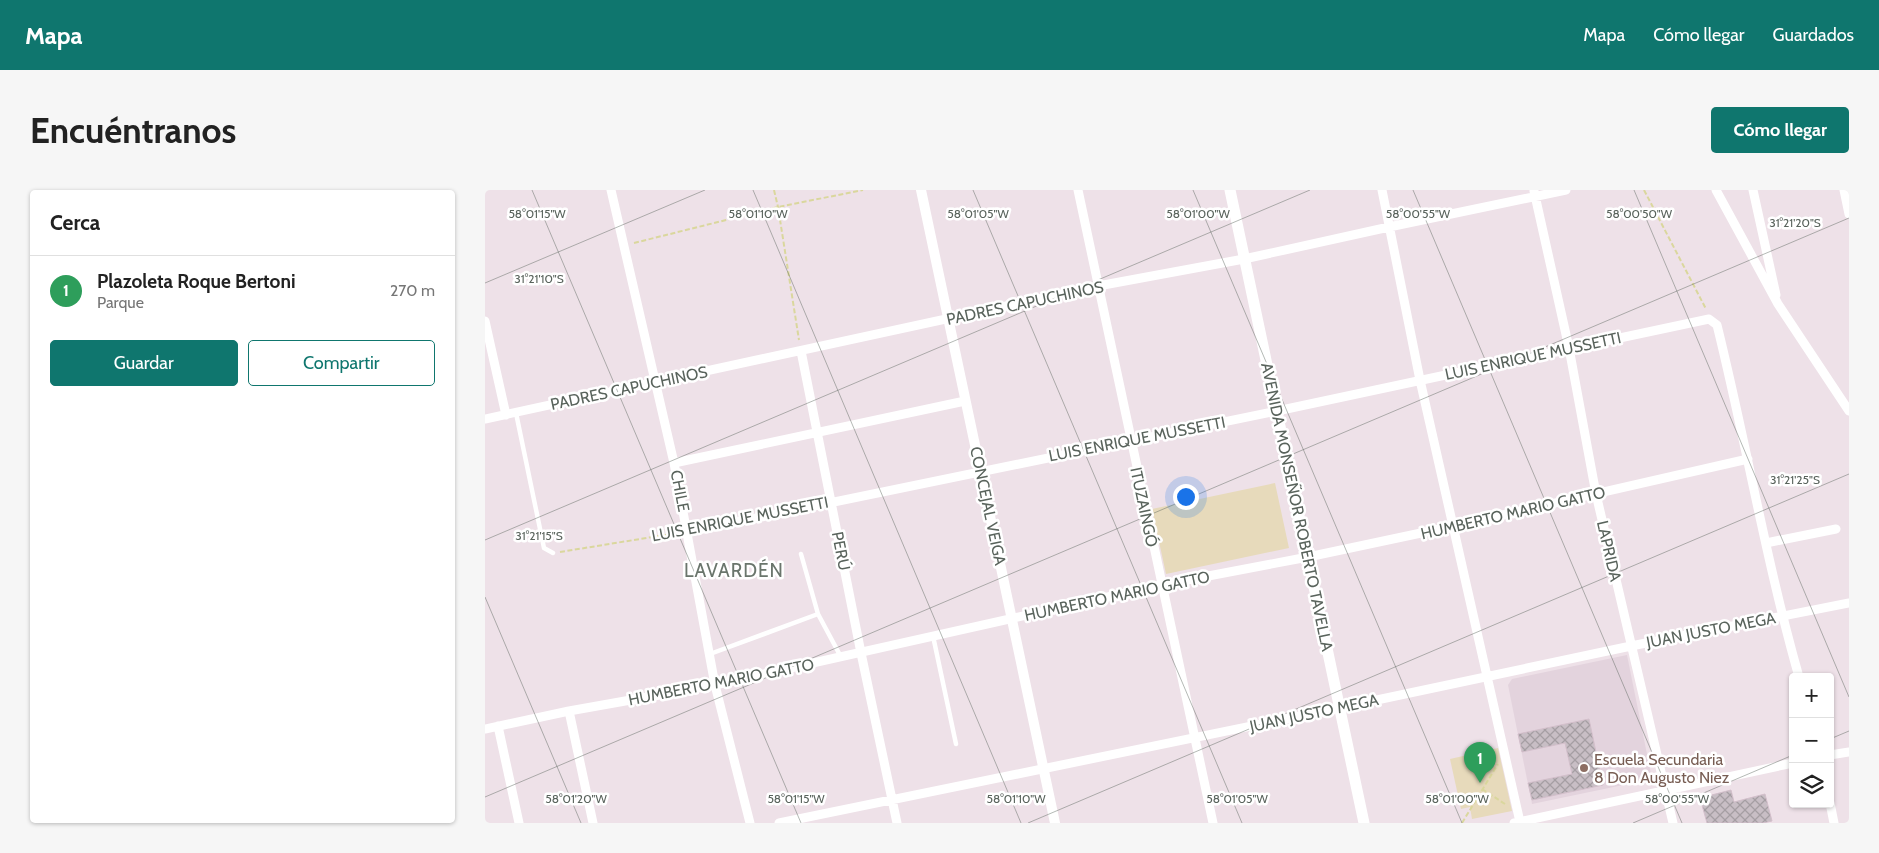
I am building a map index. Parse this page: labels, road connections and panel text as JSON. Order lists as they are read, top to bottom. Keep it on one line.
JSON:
{"streets":{"main road":["AVENIDA MONSEÑOR ROBERTO TAVELLA"],"street":["PADRES CAPUCHINOS","LUIS ENRIQUE MUSSETTI","CHILE","CONCEJAL VEIGA","ITUZAINGÓ","HUMBERTO MARIO GATTO","PERÚ","LAPRIDA","JUAN JUSTO MEGA"]},"crossings":[["PADRES CAPUCHINOS","CHILE"],["PADRES CAPUCHINOS","CONCEJAL VEIGA"],["PADRES CAPUCHINOS","ITUZAINGÓ"],["PADRES CAPUCHINOS","AVENIDA MONSEÑOR ROBERTO TAVELLA"],["PADRES CAPUCHINOS","PERÚ"],["PADRES CAPUCHINOS","LAPRIDA"],["LUIS ENRIQUE MUSSETTI","CHILE"],["LUIS ENRIQUE MUSSETTI","CONCEJAL VEIGA"],["LUIS ENRIQUE MUSSETTI","ITUZAINGÓ"],["LUIS ENRIQUE MUSSETTI","AVENIDA MONSEÑOR ROBERTO TAVELLA"],["LUIS ENRIQUE MUSSETTI","HUMBERTO MARIO GATTO"],["LUIS ENRIQUE MUSSETTI","PERÚ"],["LUIS ENRIQUE MUSSETTI","LAPRIDA"],["CHILE","HUMBERTO MARIO GATTO"],["CONCEJAL VEIGA","HUMBERTO MARIO GATTO"],["CONCEJAL VEIGA","JUAN JUSTO MEGA"],["ITUZAINGÓ","HUMBERTO MARIO GATTO"],["ITUZAINGÓ","JUAN JUSTO MEGA"],["AVENIDA MONSEÑOR ROBERTO TAVELLA","HUMBERTO MARIO GATTO"],["AVENIDA MONSEÑOR ROBERTO TAVELLA","JUAN JUSTO MEGA"],["HUMBERTO MARIO GATTO","PERÚ"],["HUMBERTO MARIO GATTO","LAPRIDA"],["PERÚ","JUAN JUSTO MEGA"],["LAPRIDA","JUAN JUSTO MEGA"]],"districts":["LAVARDÉN"],"places":["Escuela Secundaria 8 Don Augusto Niez"],"page":{"header":"Mapa","nav":["Mapa","Cómo llegar","Guardados"],"buttons":["Cómo llegar",["Guardar","Compartir"]],"title":"Encuéntranos","heading":"Cerca","list":[{"mark":"1","name":"Plazoleta Roque Bertoni","note":"Parque","value":"270 m"}],"map_buttons":["+","−"],"pins":"1"},"coordinates":["58°01'15\"W","58°01'10\"W","58°01'05\"W","58°01'00\"W","58°00'55\"W","58°00'50\"W","31°21'20\"S","31°21'10\"S","31°21'25\"S","31°21'15\"S","58°01'20\"W"]}
